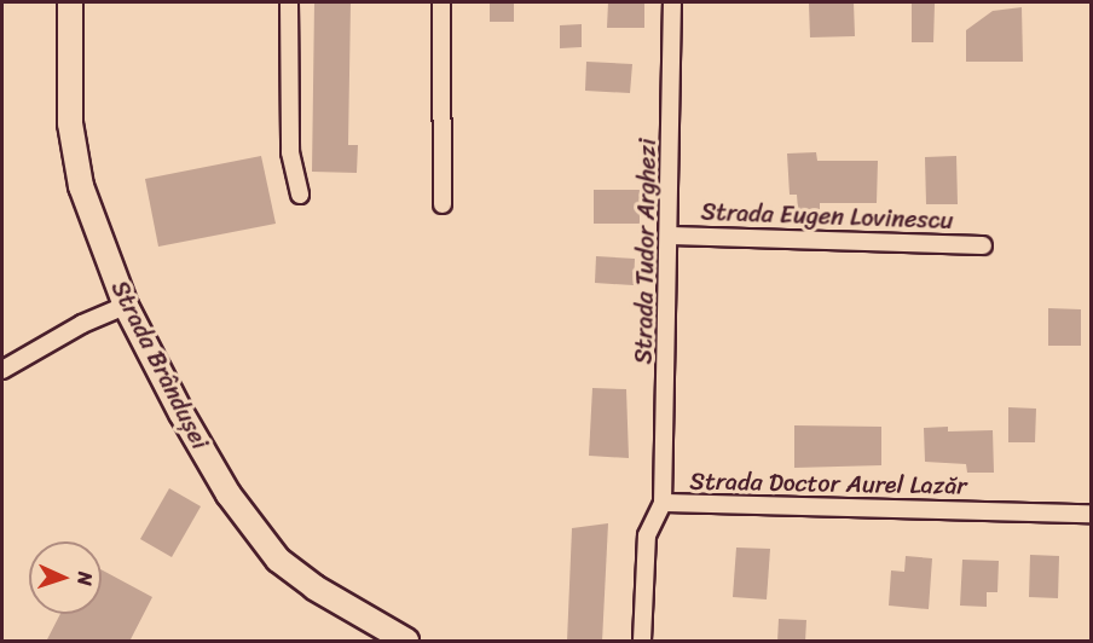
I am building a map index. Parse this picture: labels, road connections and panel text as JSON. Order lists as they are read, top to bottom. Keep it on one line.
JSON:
{"streets":{"main road":["Strada Brândușei"],"street":["Strada Eugen Lovinescu","Strada Tudor Arghezi","Strada Doctor Aurel Lazăr"]},"crossings":[["Strada Eugen Lovinescu","Strada Tudor Arghezi"],["Strada Tudor Arghezi","Strada Doctor Aurel Lazăr"]],"north":"right"}
